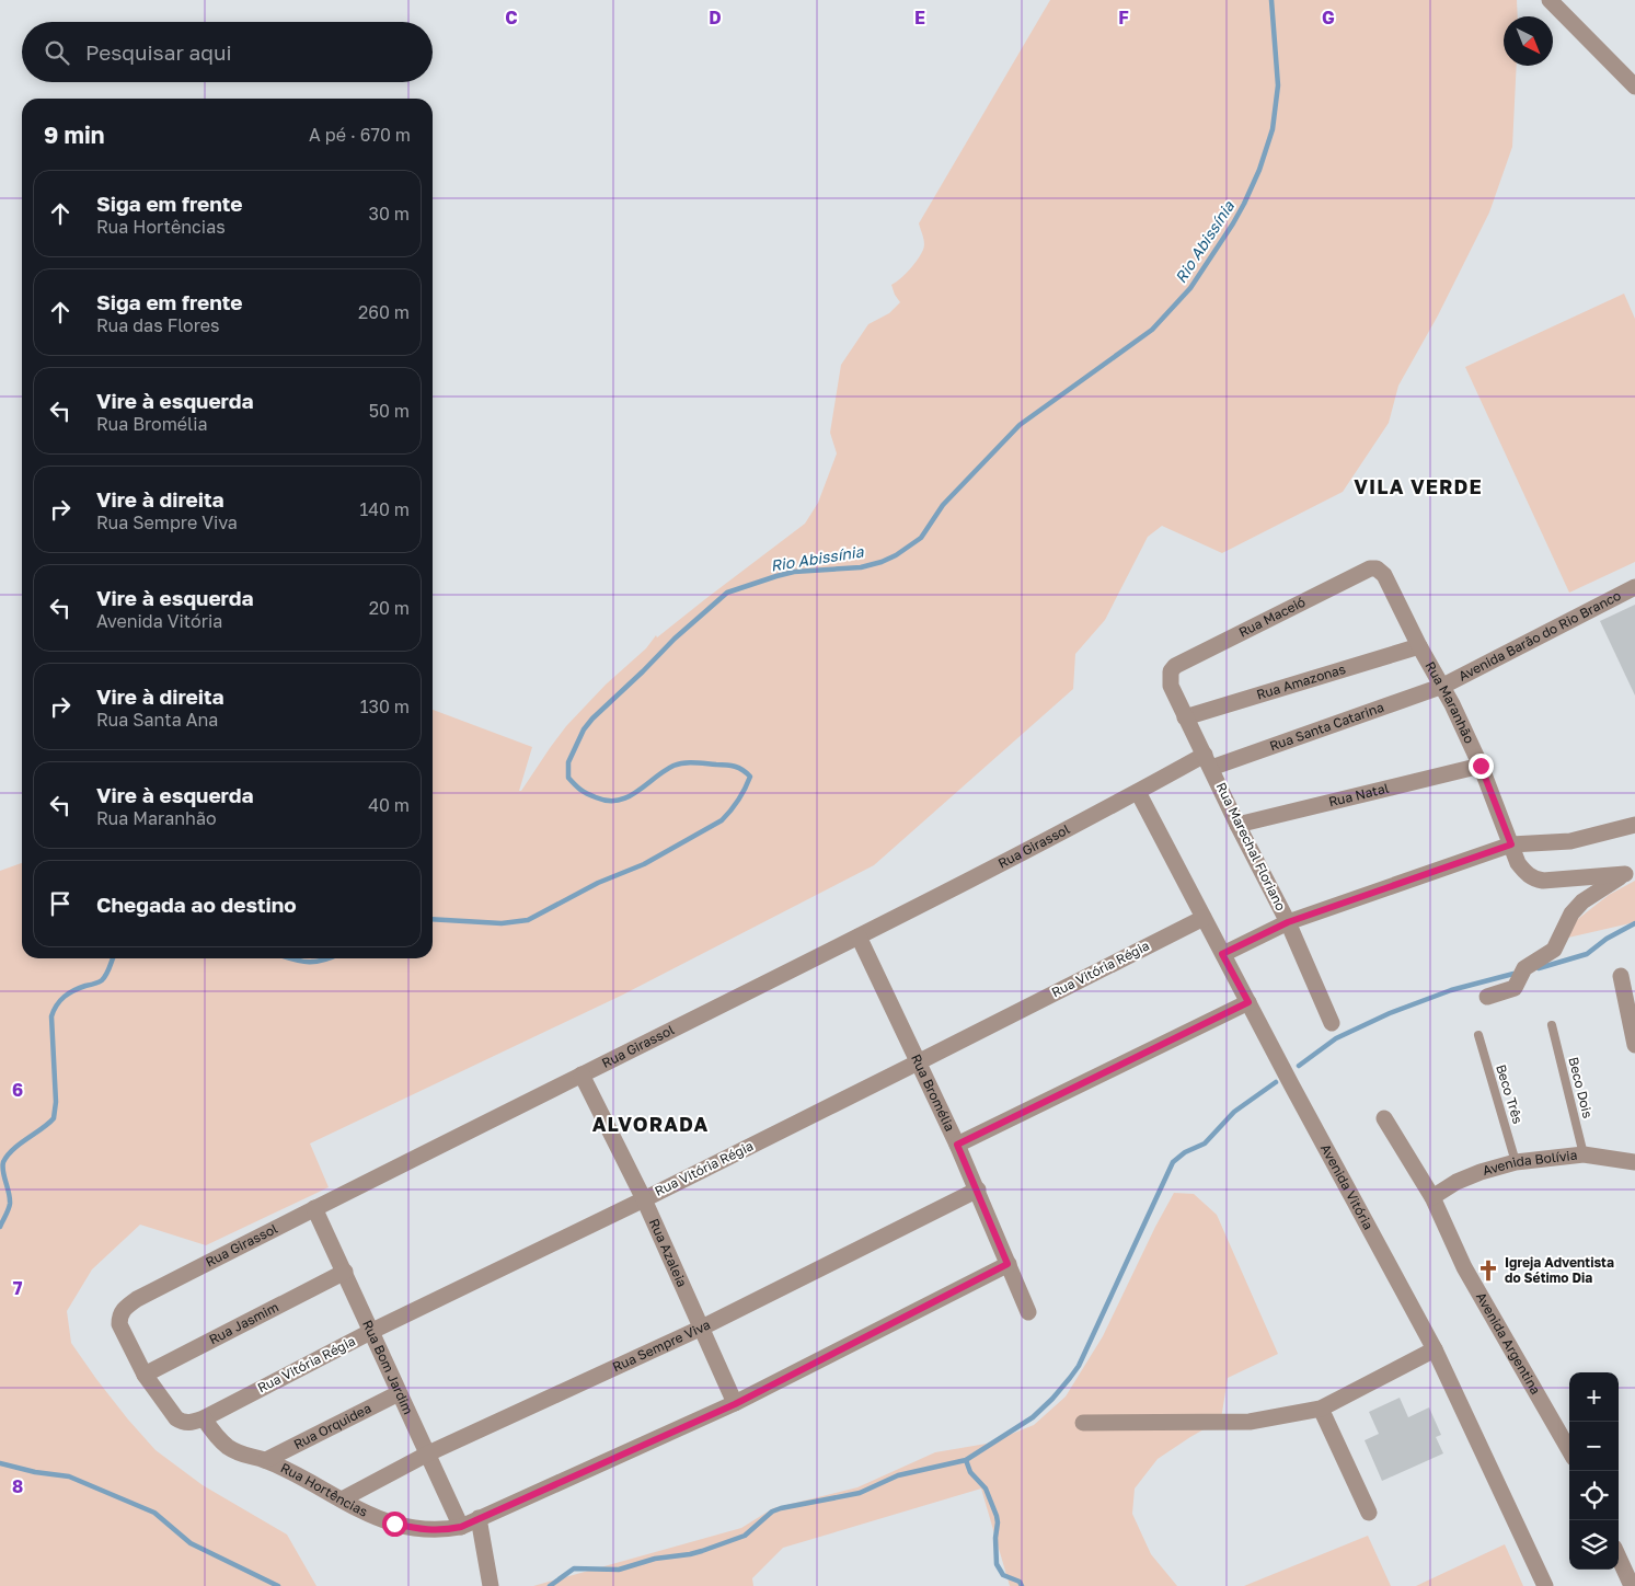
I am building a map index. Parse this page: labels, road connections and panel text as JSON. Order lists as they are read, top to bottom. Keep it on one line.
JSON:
{"streets":{"street":["Rua Maceió","Avenida Barão do Rio Branco","Rua Amazonas","Rua Maranhão","Rua Santa Catarina","Rua Natal","Rua Girassol","Rua Marechal Floriano","Rua Vitória Régia","Rua Bromélia","Avenida Bolívia","Avenida Vitória","Rua Azaleia","Rua Jasmim","Avenida Argentina","Rua Sempre Viva","Rua Bom Jardim","Rua Orquidea","Rua Hortências"],"lane":["Beco Dois","Beco Três"]},"crossings":[["Rua Maceió","Rua Maranhão"],["Rua Maceió","Rua Marechal Floriano"],["Avenida Barão do Rio Branco","Rua Maranhão"],["Avenida Barão do Rio Branco","Rua Santa Catarina"],["Rua Amazonas","Rua Maranhão"],["Rua Amazonas","Rua Marechal Floriano"],["Rua Maranhão","Rua Santa Catarina"],["Rua Maranhão","Rua Natal"],["Rua Santa Catarina","Rua Girassol"],["Rua Santa Catarina","Rua Marechal Floriano"],["Rua Santa Catarina","Avenida Vitória"],["Rua Natal","Rua Marechal Floriano"],["Rua Girassol","Rua Bromélia"],["Rua Girassol","Avenida Vitória"],["Rua Girassol","Rua Azaleia"],["Rua Girassol","Rua Jasmim"],["Rua Girassol","Rua Bom Jardim"],["Rua Vitória Régia","Rua Bromélia"],["Rua Vitória Régia","Avenida Vitória"],["Rua Vitória Régia","Rua Azaleia"],["Rua Vitória Régia","Rua Bom Jardim"],["Rua Vitória Régia","Rua Hortências"],["Beco Dois","Avenida Bolívia"],["Rua Bromélia","Rua Sempre Viva"],["Rua Bromélia","Rua Hortências"],["Beco Três","Avenida Bolívia"],["Avenida Bolívia","Avenida Argentina"],["Rua Azaleia","Rua Sempre Viva"],["Rua Azaleia","Rua Hortências"],["Rua Jasmim","Rua Bom Jardim"],["Rua Sempre Viva","Rua Bom Jardim"],["Rua Sempre Viva","Rua Hortências"],["Rua Bom Jardim","Rua Orquidea"],["Rua Bom Jardim","Rua Hortências"],["Rua Orquidea","Rua Hortências"]],"districts":["VILA VERDE","ALVORADA"],"water":["Rio Abissínia"],"places":{"church":["Igreja Adventista do Sétimo Dia"]},"north":"bottom right","page":{"search":"Pesquisar aqui","heading":["9 min","A pé · 670 m"],"list":[["Siga em frente","Rua Hortências","30 m"],["Siga em frente","Rua das Flores","260 m"],["Vire à esquerda","Rua Bromélia","50 m"],["Vire à direita","Rua Sempre Viva","140 m"],["Vire à esquerda","Avenida Vitória","20 m"],["Vire à direita","Rua Santa Ana","130 m"],["Vire à esquerda","Rua Maranhão","40 m"],"Chegada ao destino"],"map_buttons":["+","−"]},"grid":{"columns":["C","D","E","F","G"],"rows":["6","7","8"]}}
